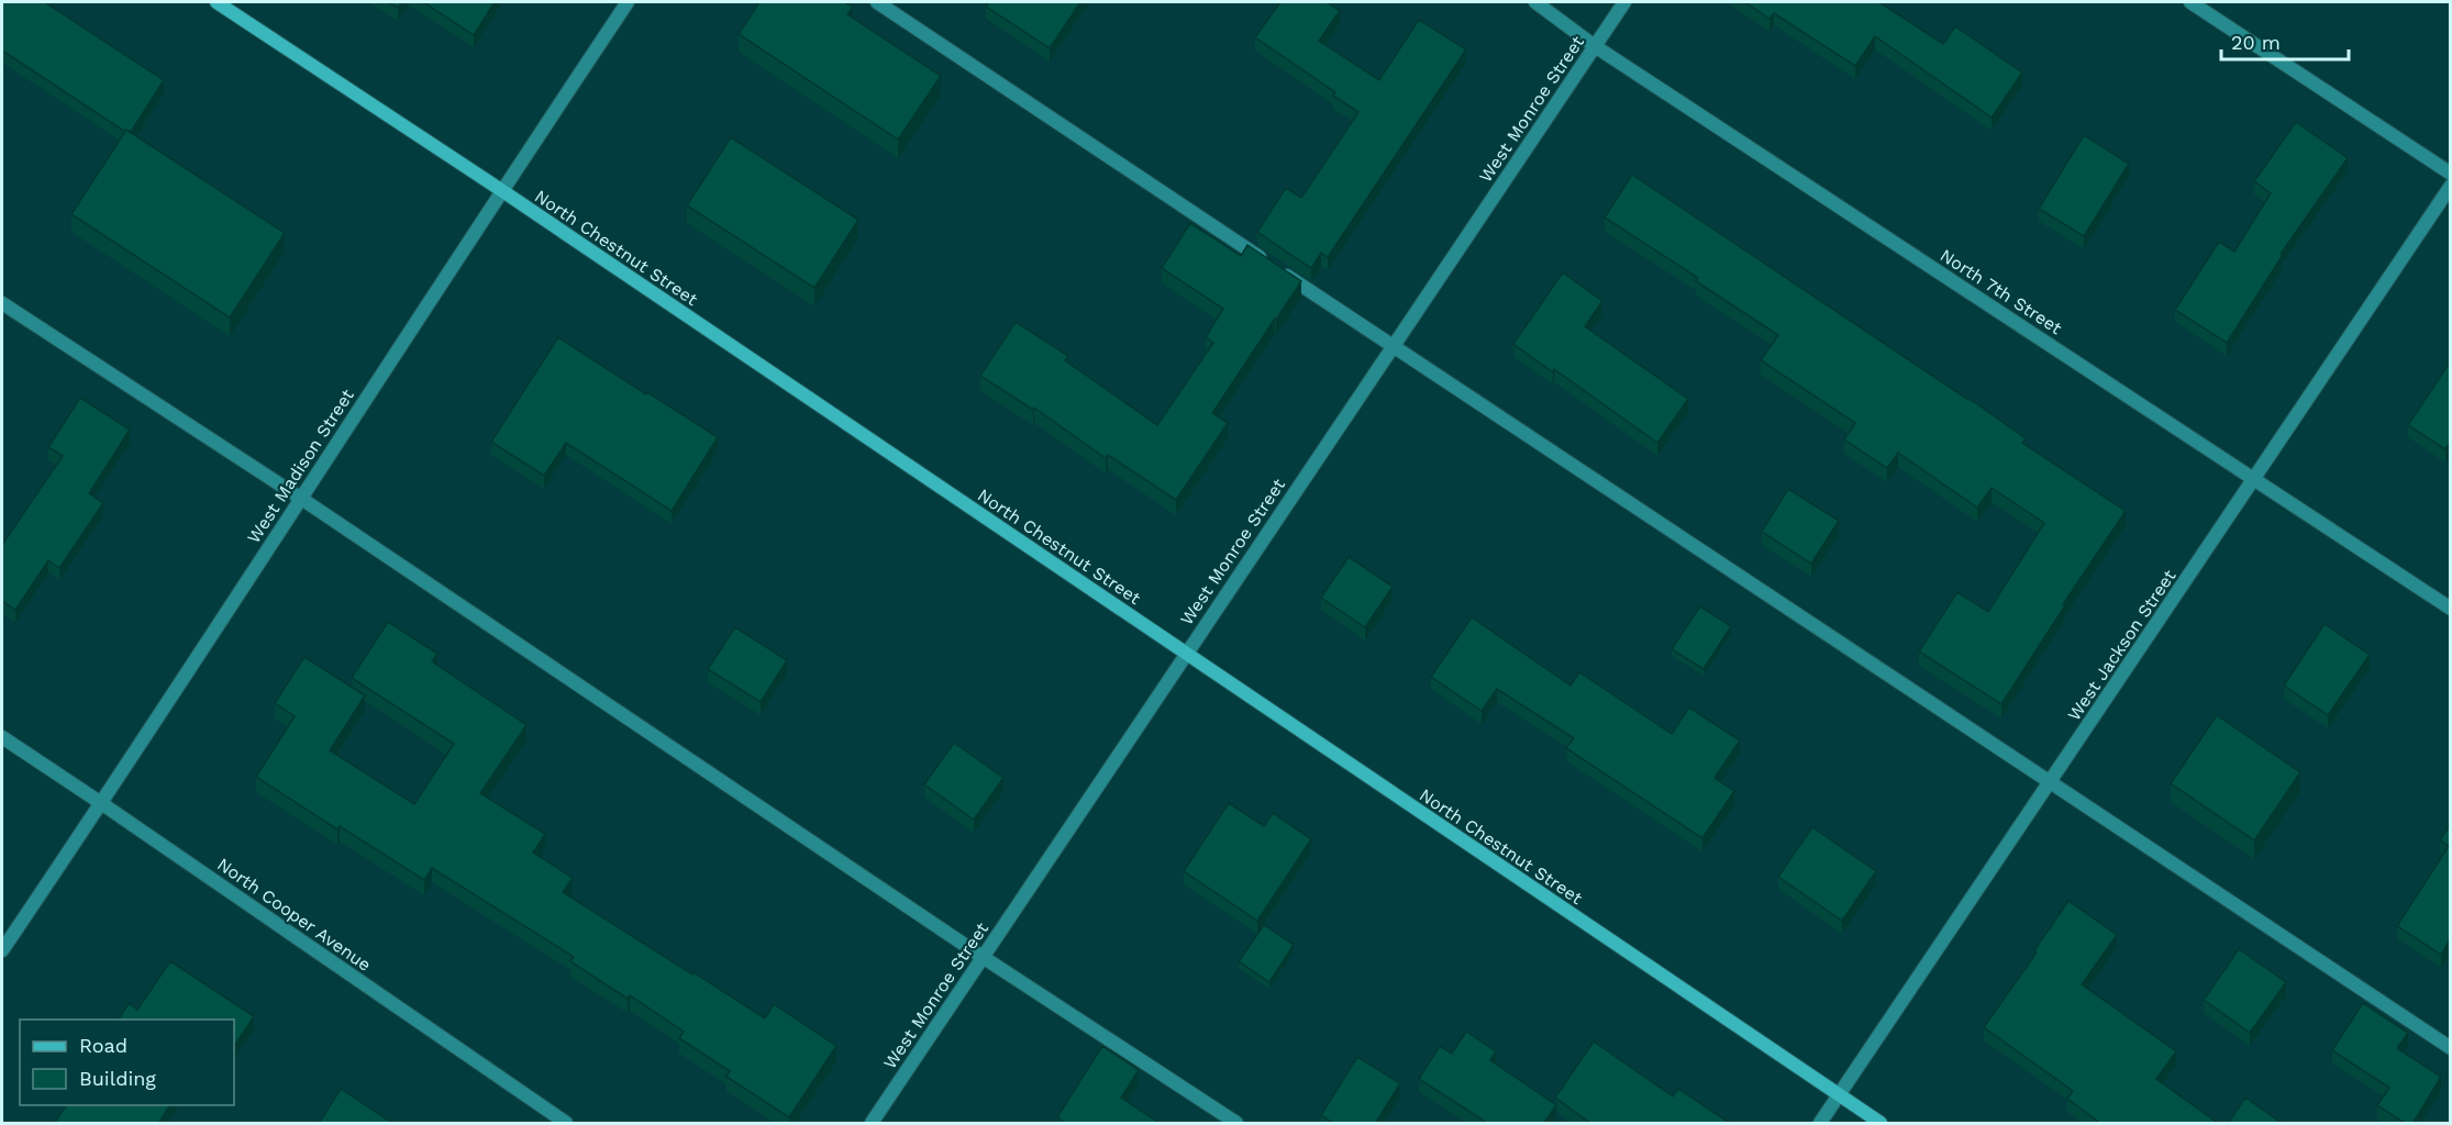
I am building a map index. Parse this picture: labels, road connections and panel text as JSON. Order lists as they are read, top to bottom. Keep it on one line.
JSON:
{"streets":{"main road":["North Chestnut Street"],"street":["West Monroe Street","North 7th Street","West Madison Street","West Jackson Street","North Cooper Avenue"]},"crossings":[["West Monroe Street","North Chestnut Street"],["West Monroe Street","North 7th Street"],["North Chestnut Street","West Madison Street"],["North Chestnut Street","West Jackson Street"],["North 7th Street","West Jackson Street"],["West Madison Street","North Cooper Avenue"]],"legend":["Road","Building"],"scale_bar":"20 m"}
